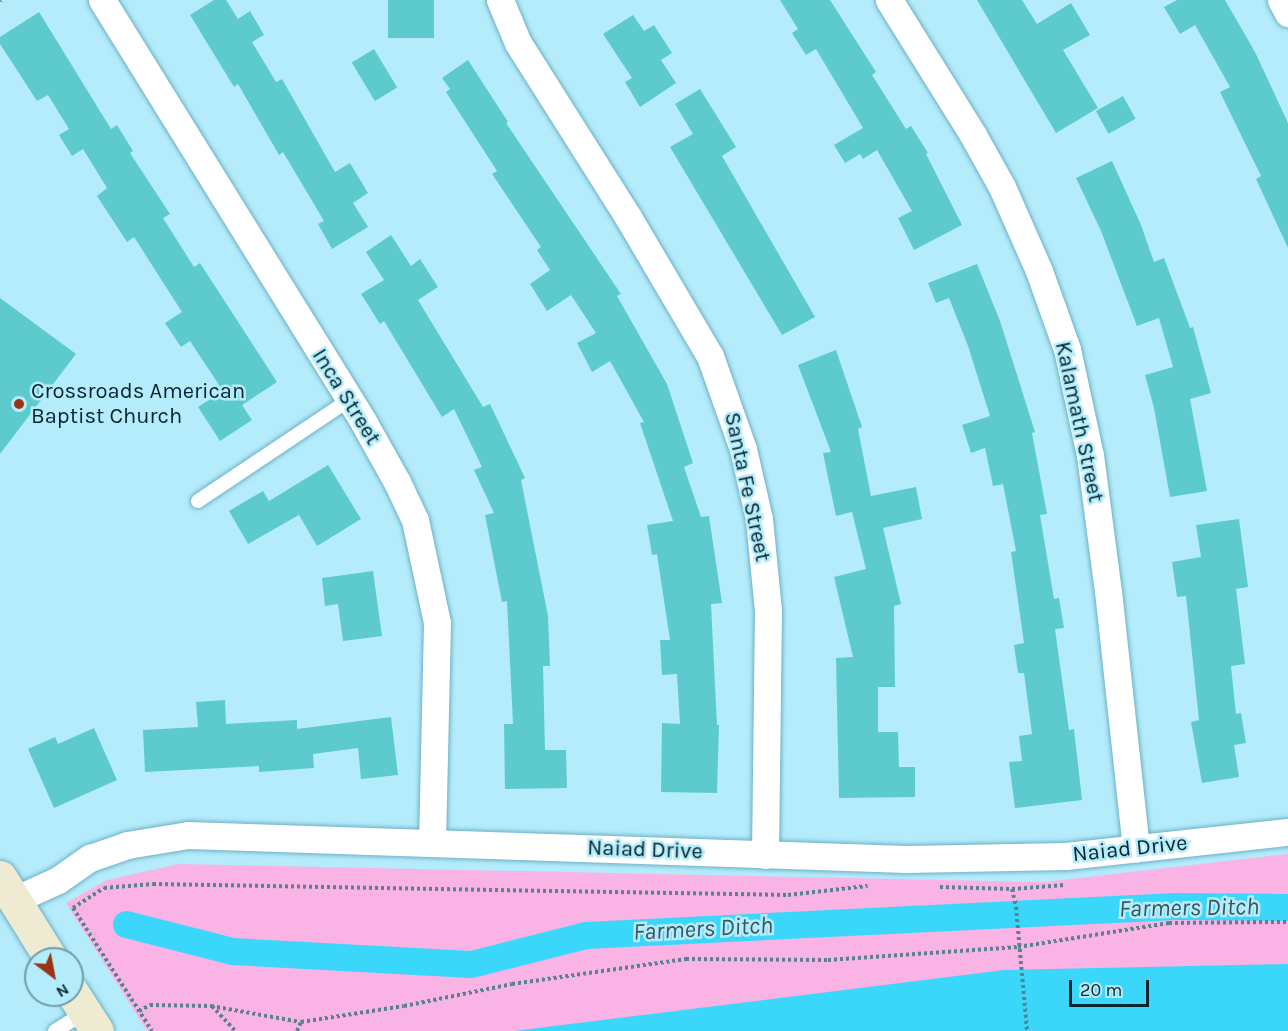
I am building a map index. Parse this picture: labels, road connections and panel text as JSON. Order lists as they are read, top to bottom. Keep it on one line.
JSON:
{"streets":{"street":["Inca Street","Kalamath Street","Santa Fe Street","Naiad Drive"]},"crossings":[["Inca Street","Naiad Drive"],["Kalamath Street","Naiad Drive"],["Santa Fe Street","Naiad Drive"]],"water":["Farmers Ditch"],"places":["Crossroads American Baptist Church"],"scale_bar":"20 m","north":"bottom right"}
